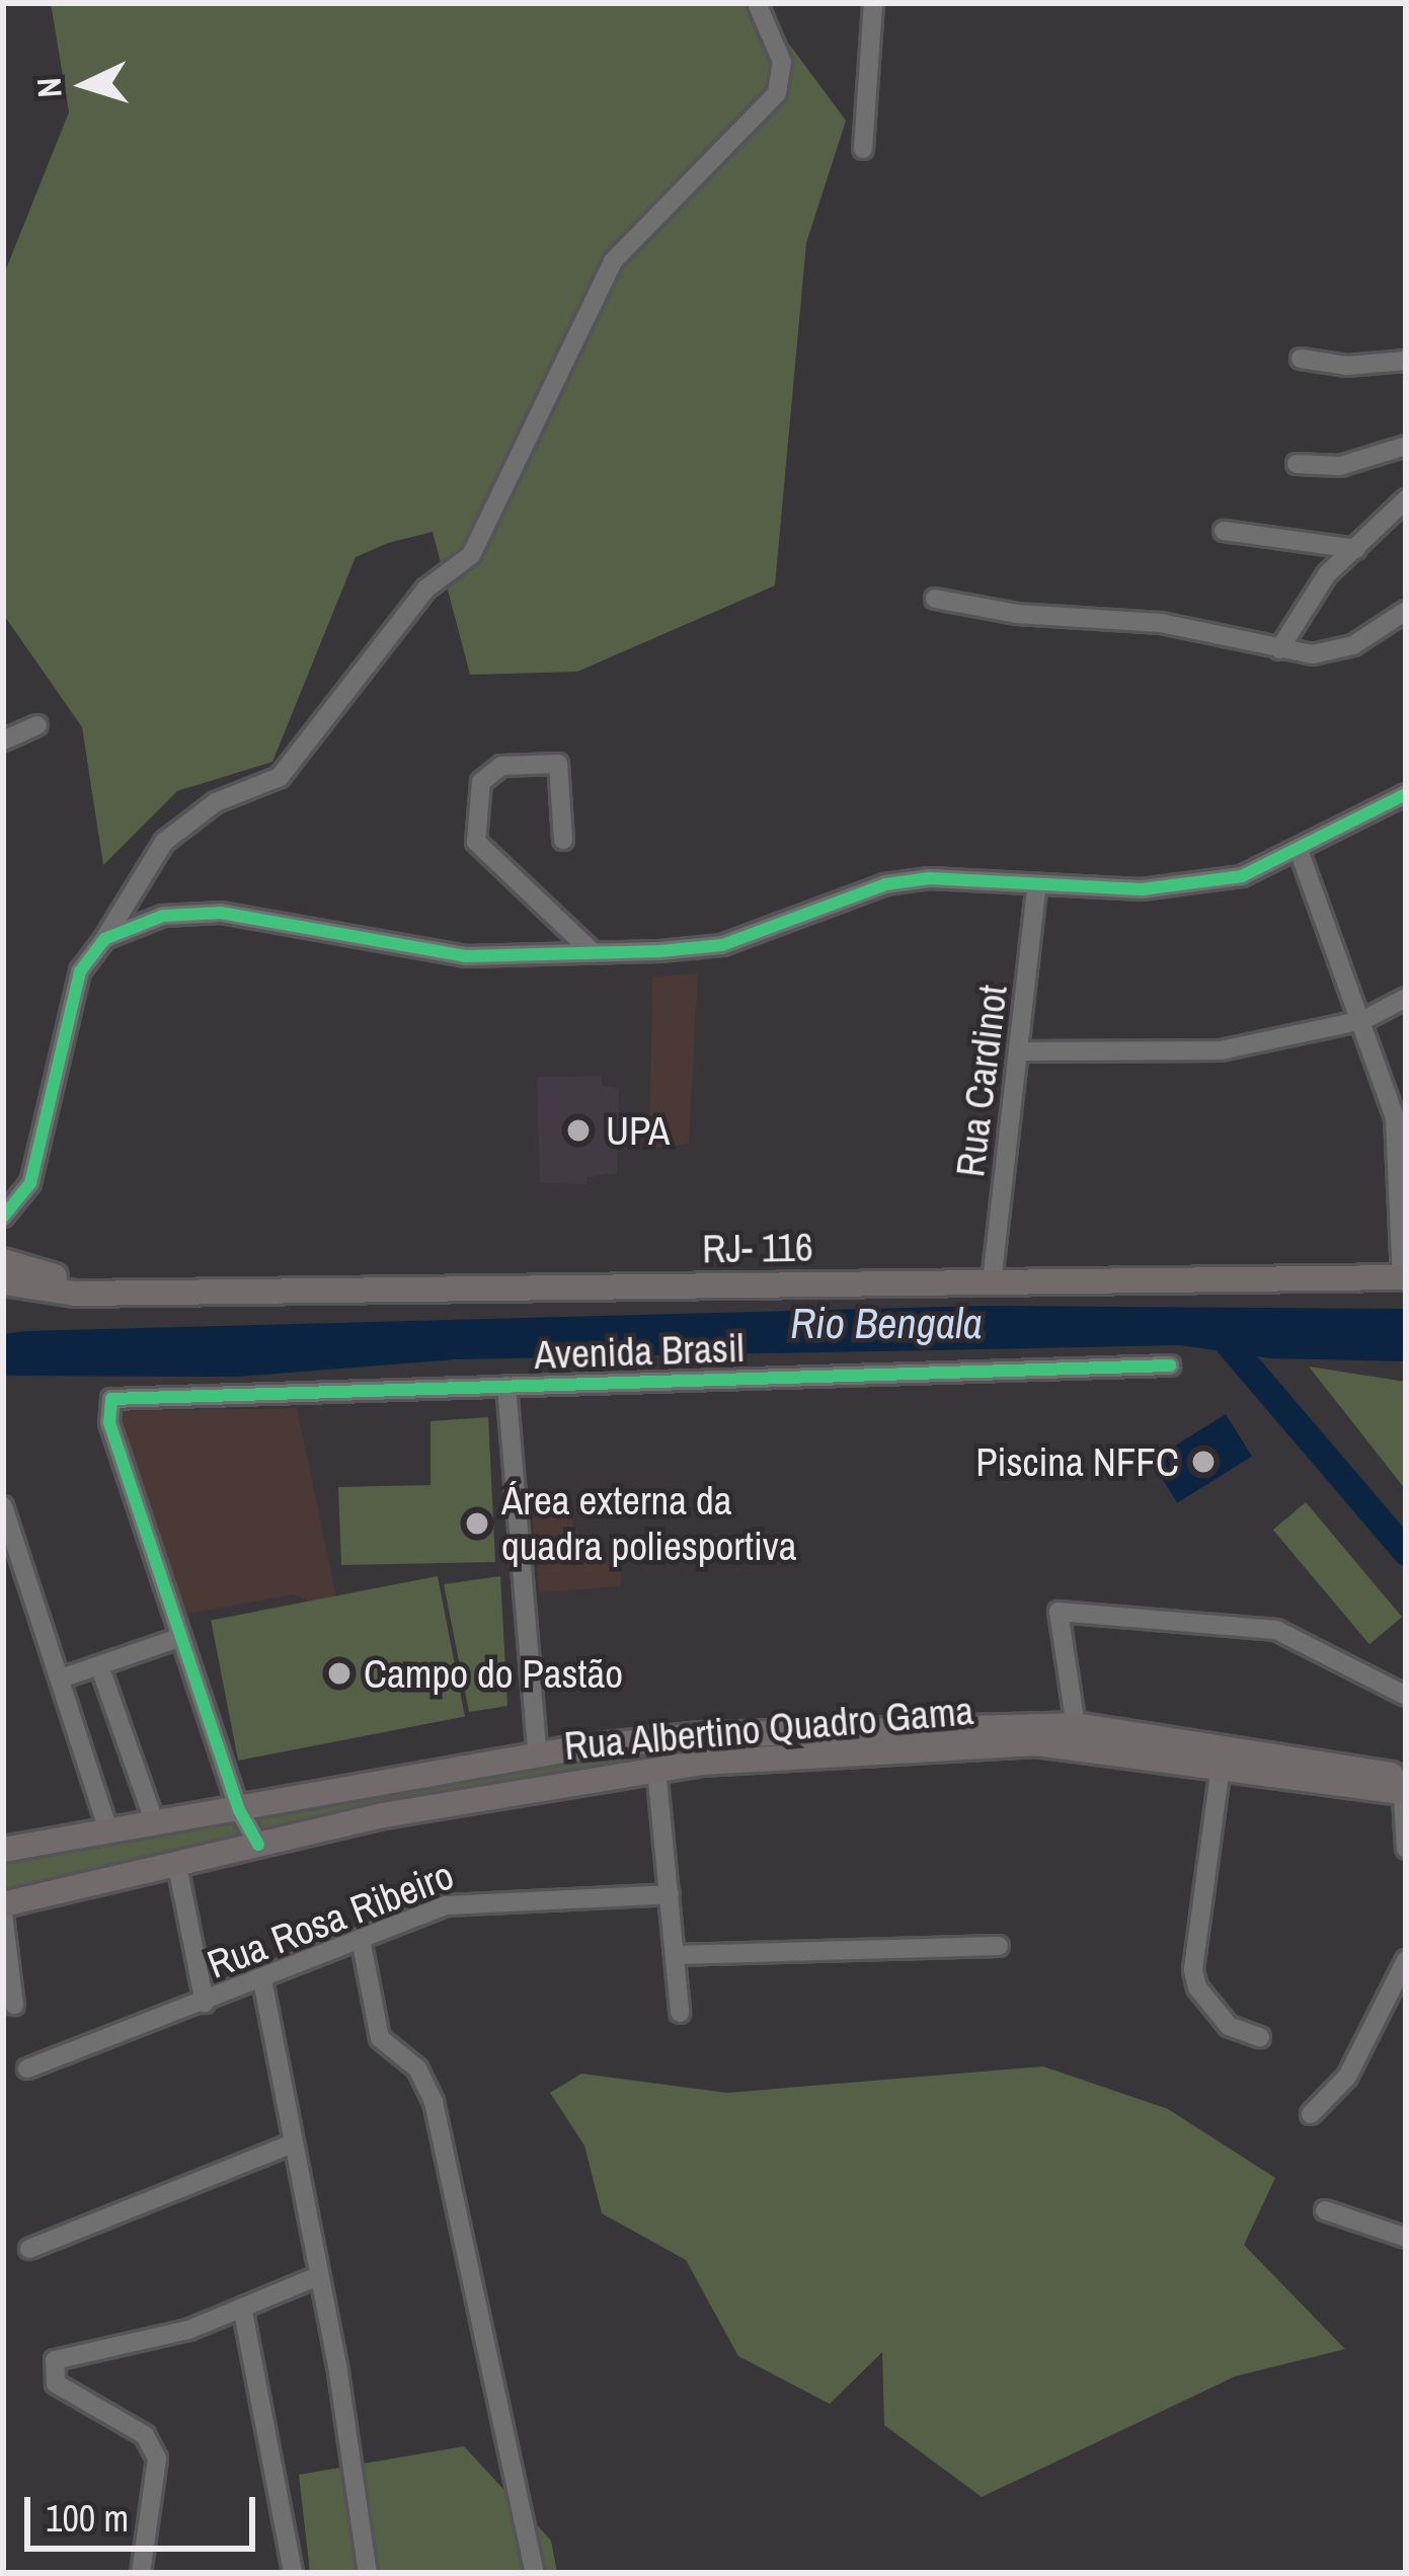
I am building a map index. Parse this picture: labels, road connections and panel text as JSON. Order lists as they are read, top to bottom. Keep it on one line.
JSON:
{"streets":{"main road":["RJ- 116","Rua Albertino Quadro Gama"],"street":["Rua Cardinot","Avenida Brasil","Rua Rosa Ribeiro"]},"crossings":[["Rua Cardinot","RJ- 116"]],"water":["Rio Bengala"],"places":["UPA","Piscina NFFC","Área externa da quadra poliesportiva","Campo do Pastão"],"scale_bar":"100 m","north":"left"}
